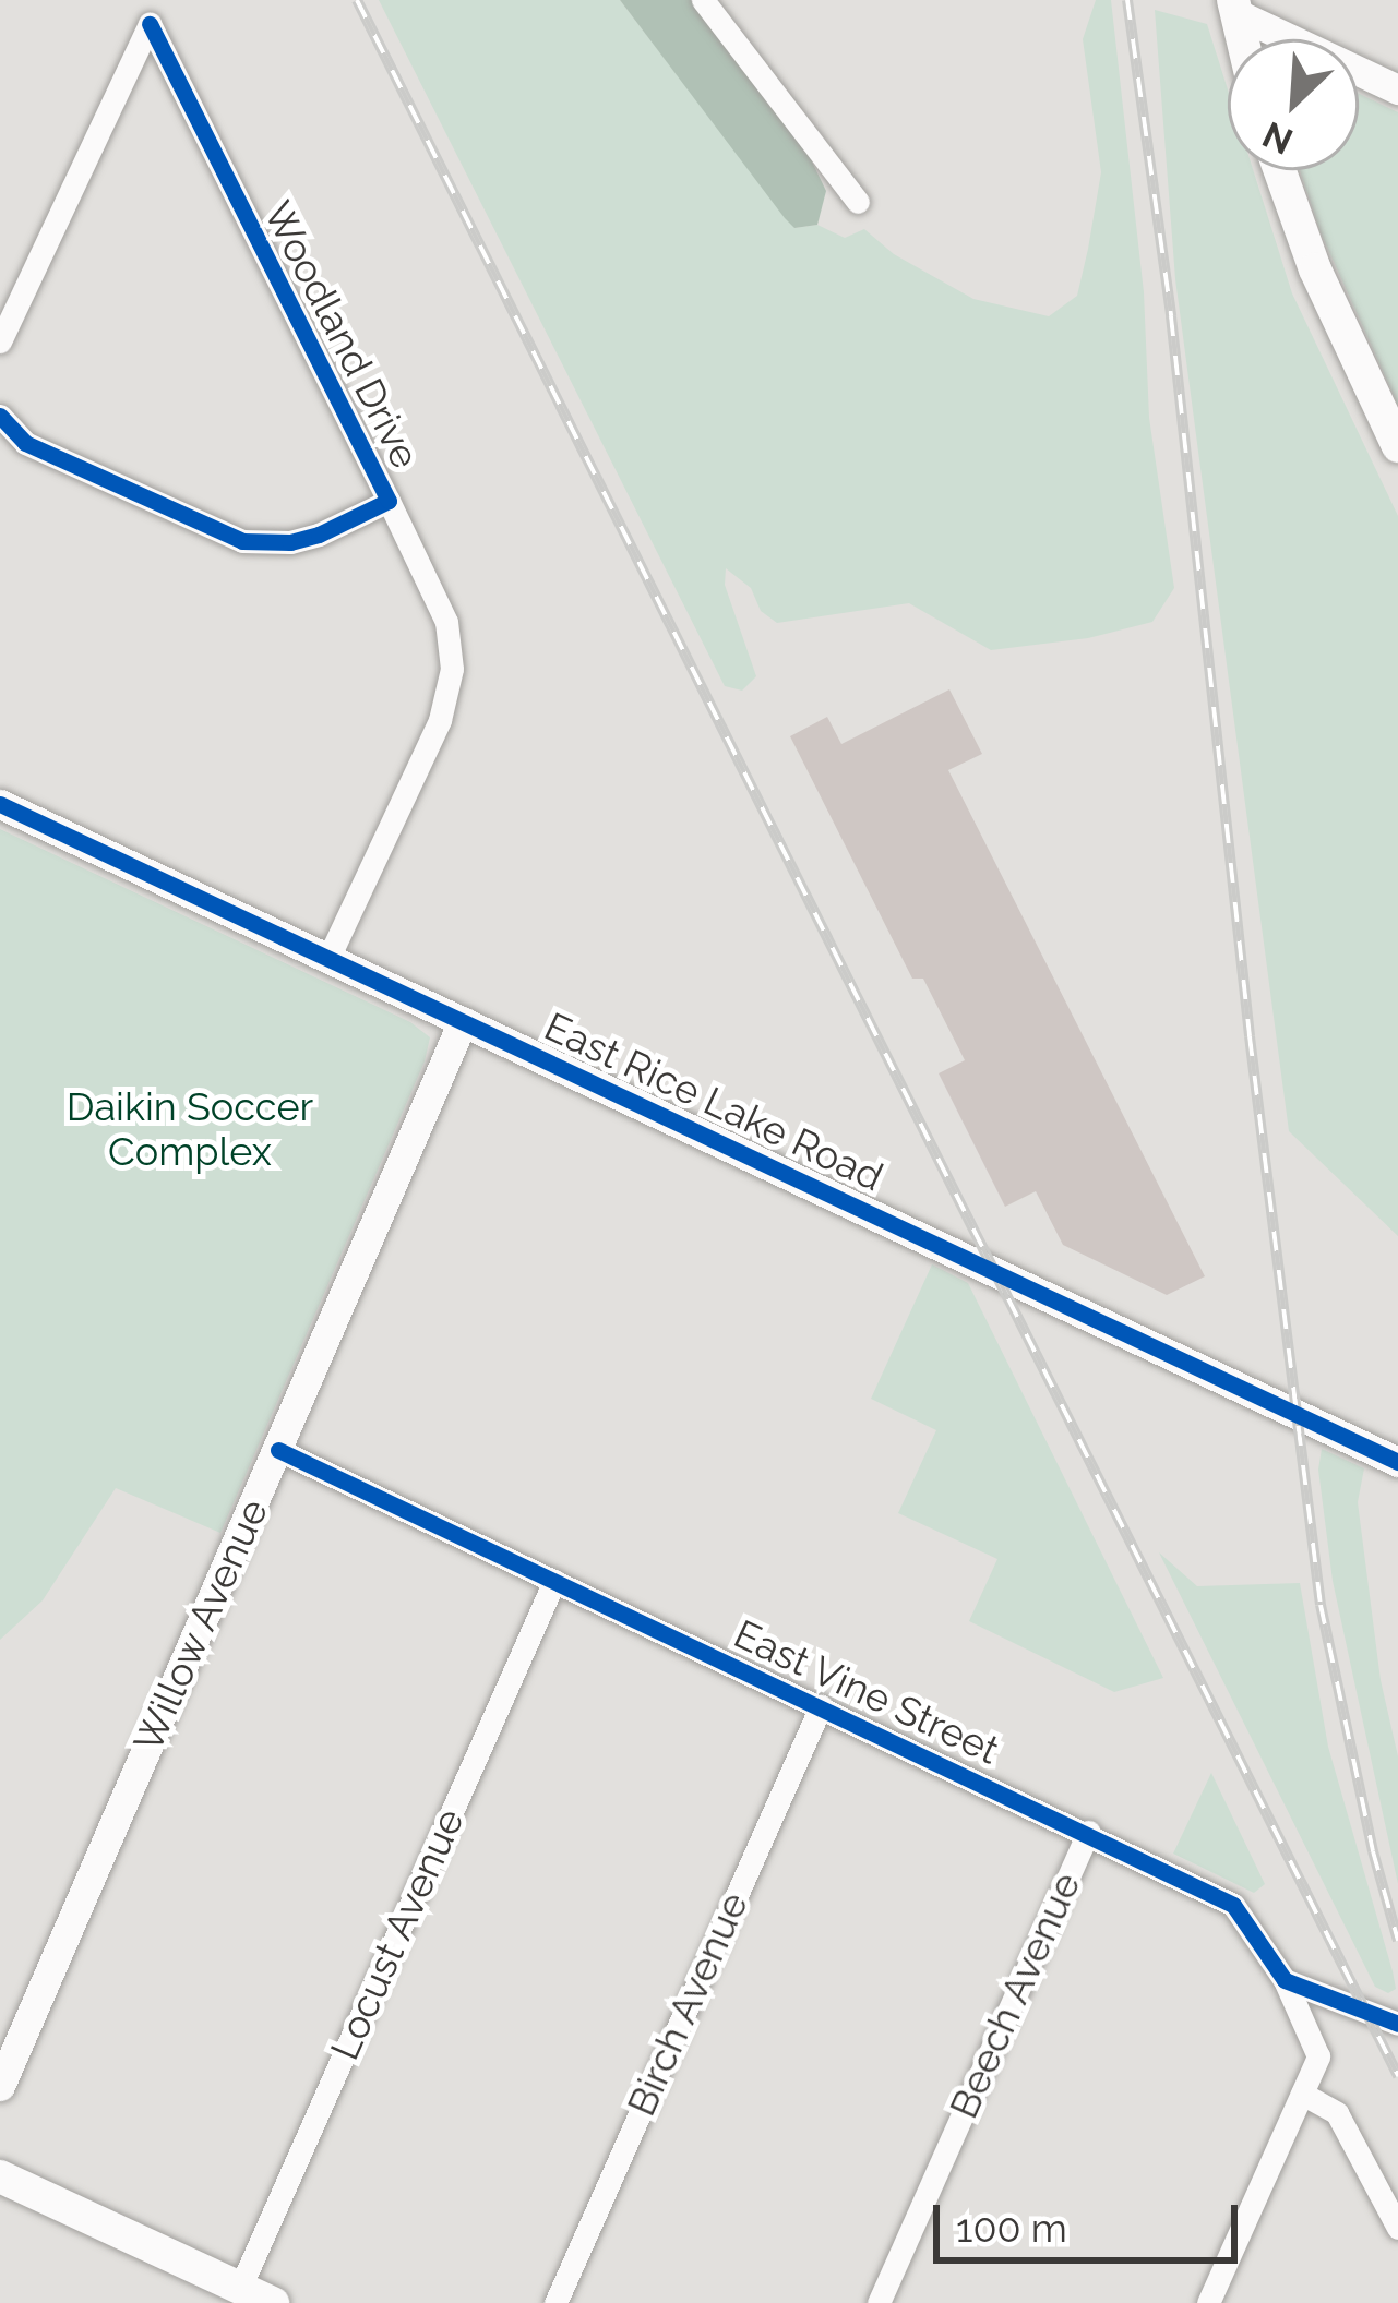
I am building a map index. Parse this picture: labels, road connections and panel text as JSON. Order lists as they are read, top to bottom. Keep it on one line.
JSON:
{"streets":{"street":["Woodland Drive","East Rice Lake Road","Willow Avenue","East Vine Street","Locust Avenue","Beech Avenue","Birch Avenue"]},"crossings":[["Woodland Drive","East Rice Lake Road"],["East Rice Lake Road","Willow Avenue"],["Willow Avenue","East Vine Street"],["East Vine Street","Locust Avenue"],["East Vine Street","Beech Avenue"],["East Vine Street","Birch Avenue"]],"parks":["Daikin Soccer Complex"],"scale_bar":"100 m","north":"bottom left"}
